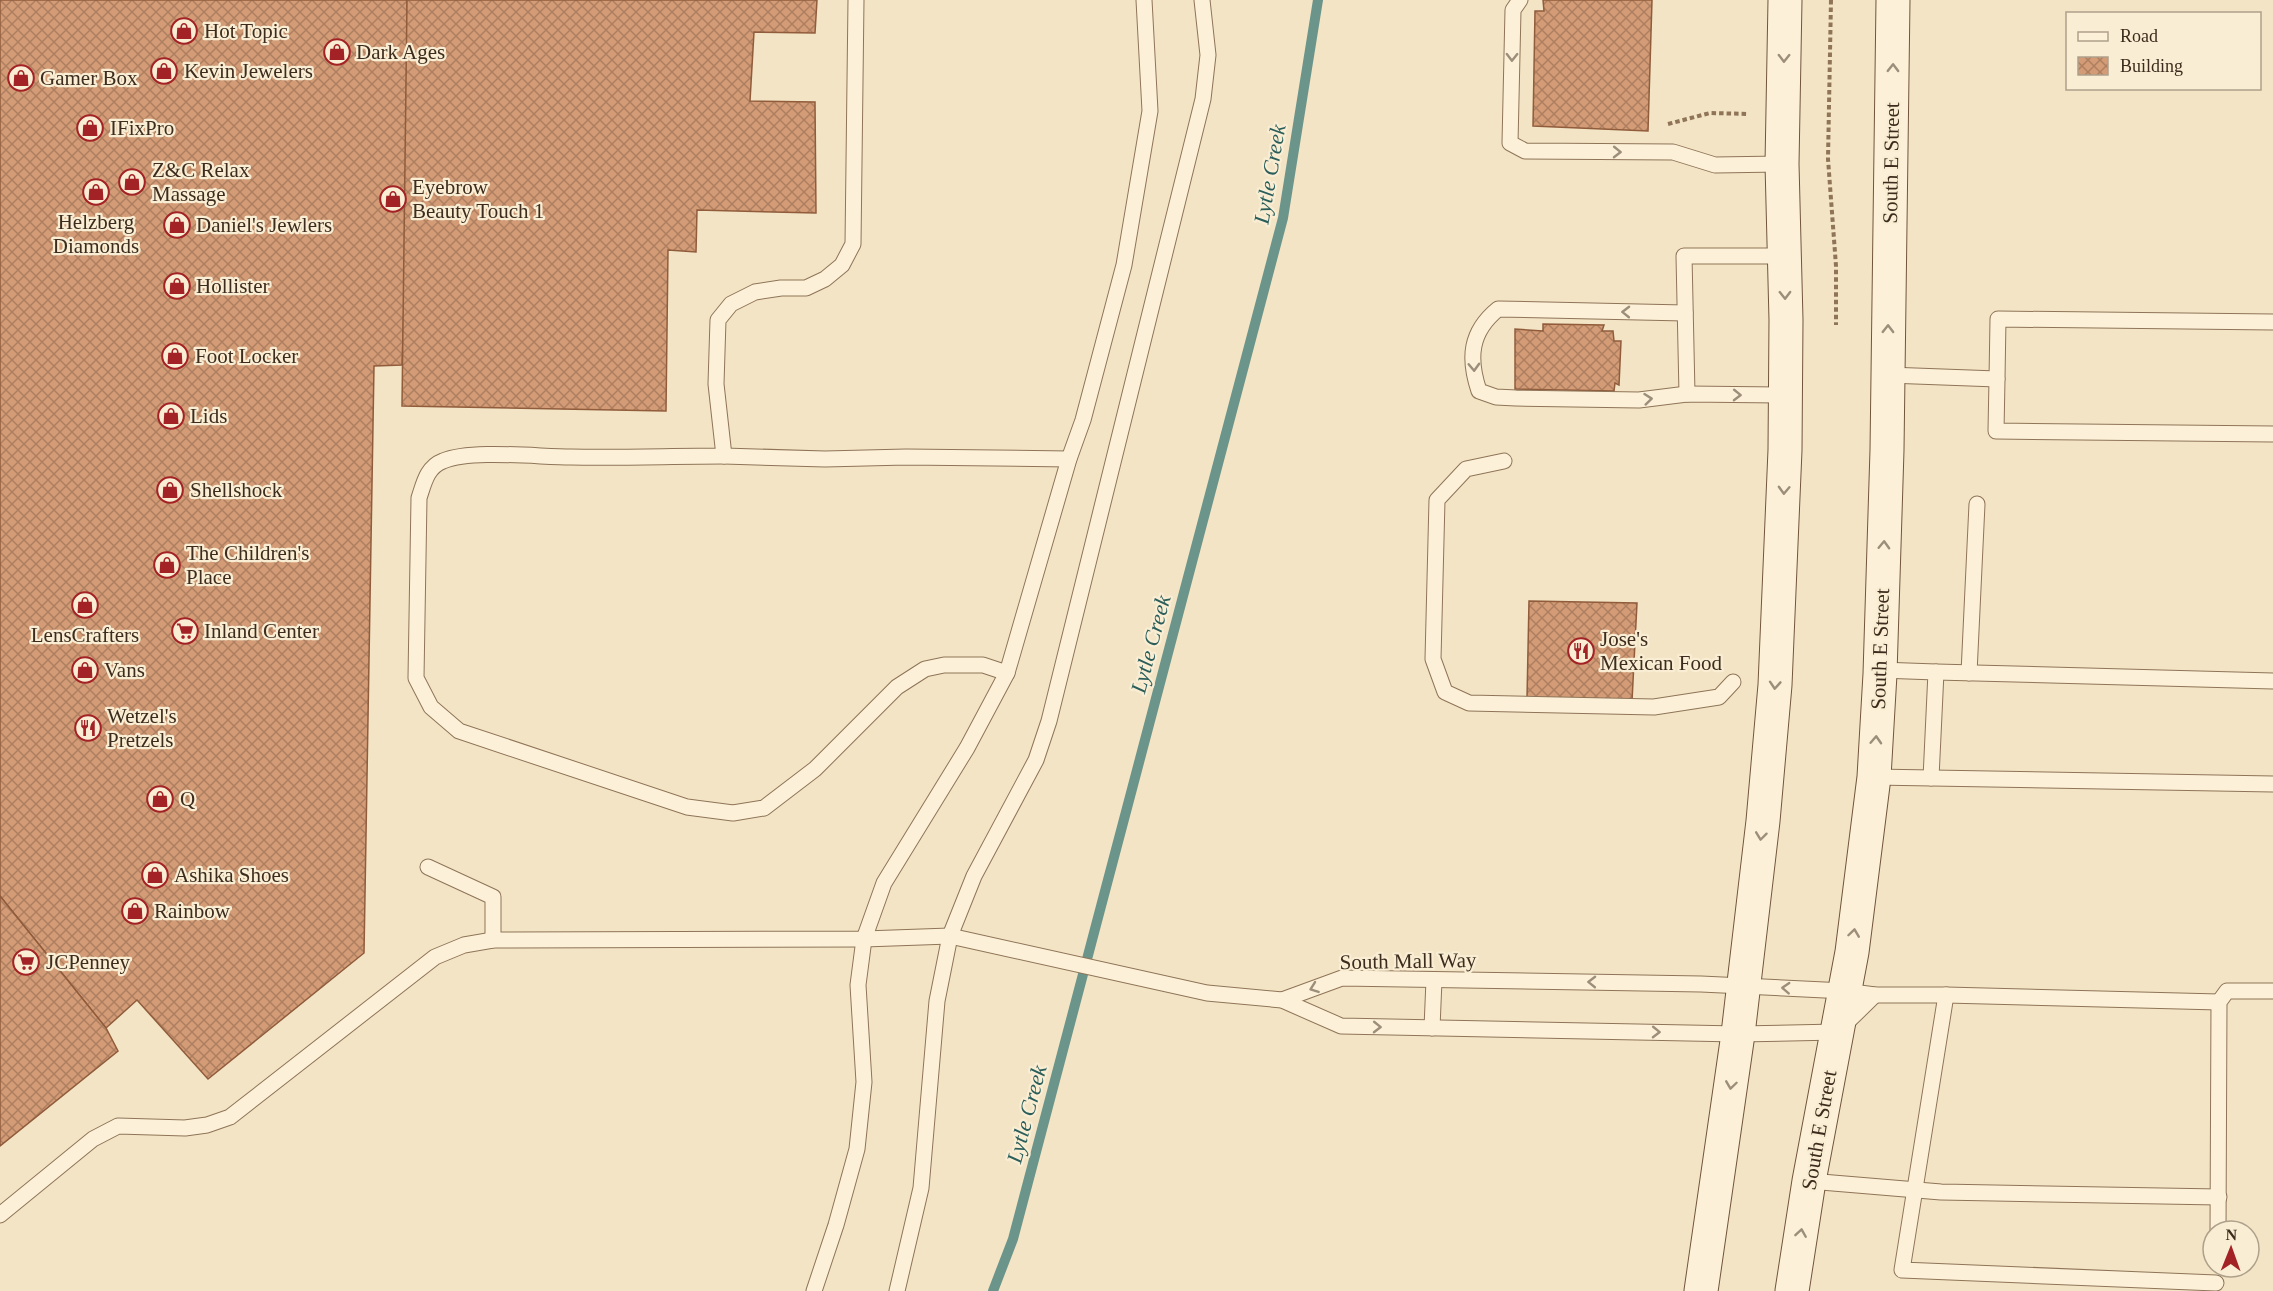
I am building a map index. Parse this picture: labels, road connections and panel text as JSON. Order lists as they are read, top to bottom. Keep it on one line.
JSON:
{"streets":{"main road":["South E Street"],"lane":["South Mall Way"]},"crossings":[["South E Street","South Mall Way"]],"water":["Lytle Creek"],"places":{"shop":["Hot Topic","Dark Ages","Kevin Jewelers","Gamer Box","IFixPro","Z&C Relax Massage","Helzberg Diamonds","Eyebrow Beauty Touch 1","Daniel's Jewlers","Hollister","Foot Locker","Lids","Shellshock","The Children's Place","LensCrafters","Vans","Q","Ashika Shoes","Rainbow"],"supermarket":["Inland Center","JCPenney"],"restaurant":["Jose's Mexican Food","Wetzel's Pretzels"]},"legend":["Road","Building"],"north":"top"}
